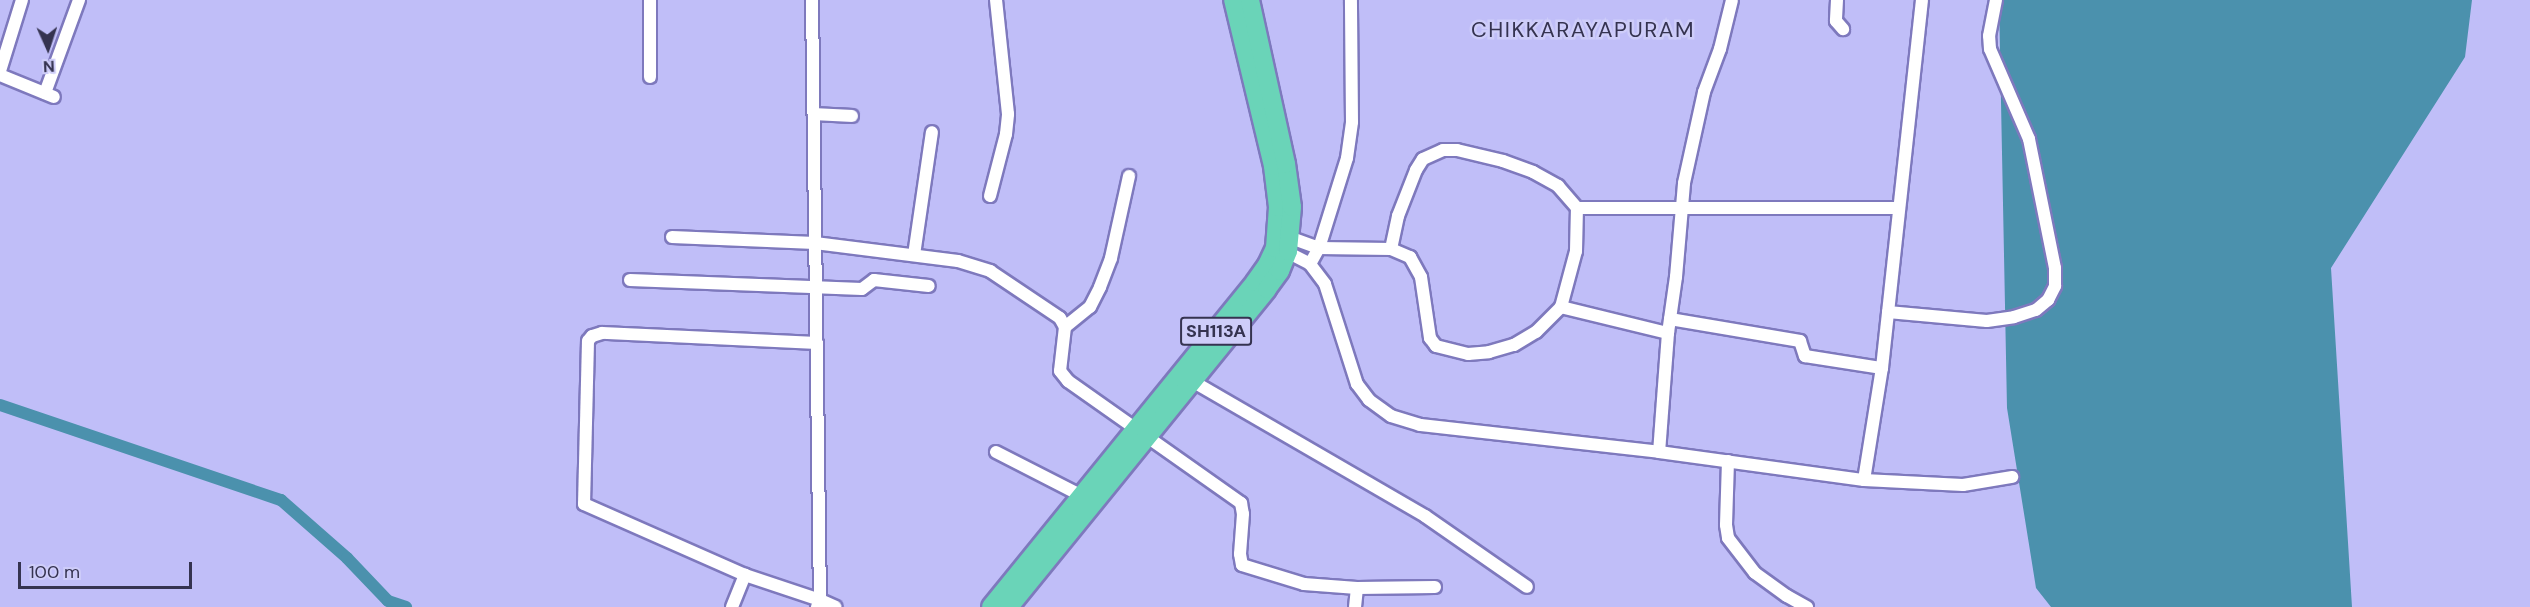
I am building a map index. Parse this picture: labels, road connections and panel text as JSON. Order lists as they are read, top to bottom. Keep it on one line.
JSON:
{"streets":{"main road":["SH113A"]},"districts":["CHIKKARAYAPURAM"],"scale_bar":"100 m","north":"bottom"}
